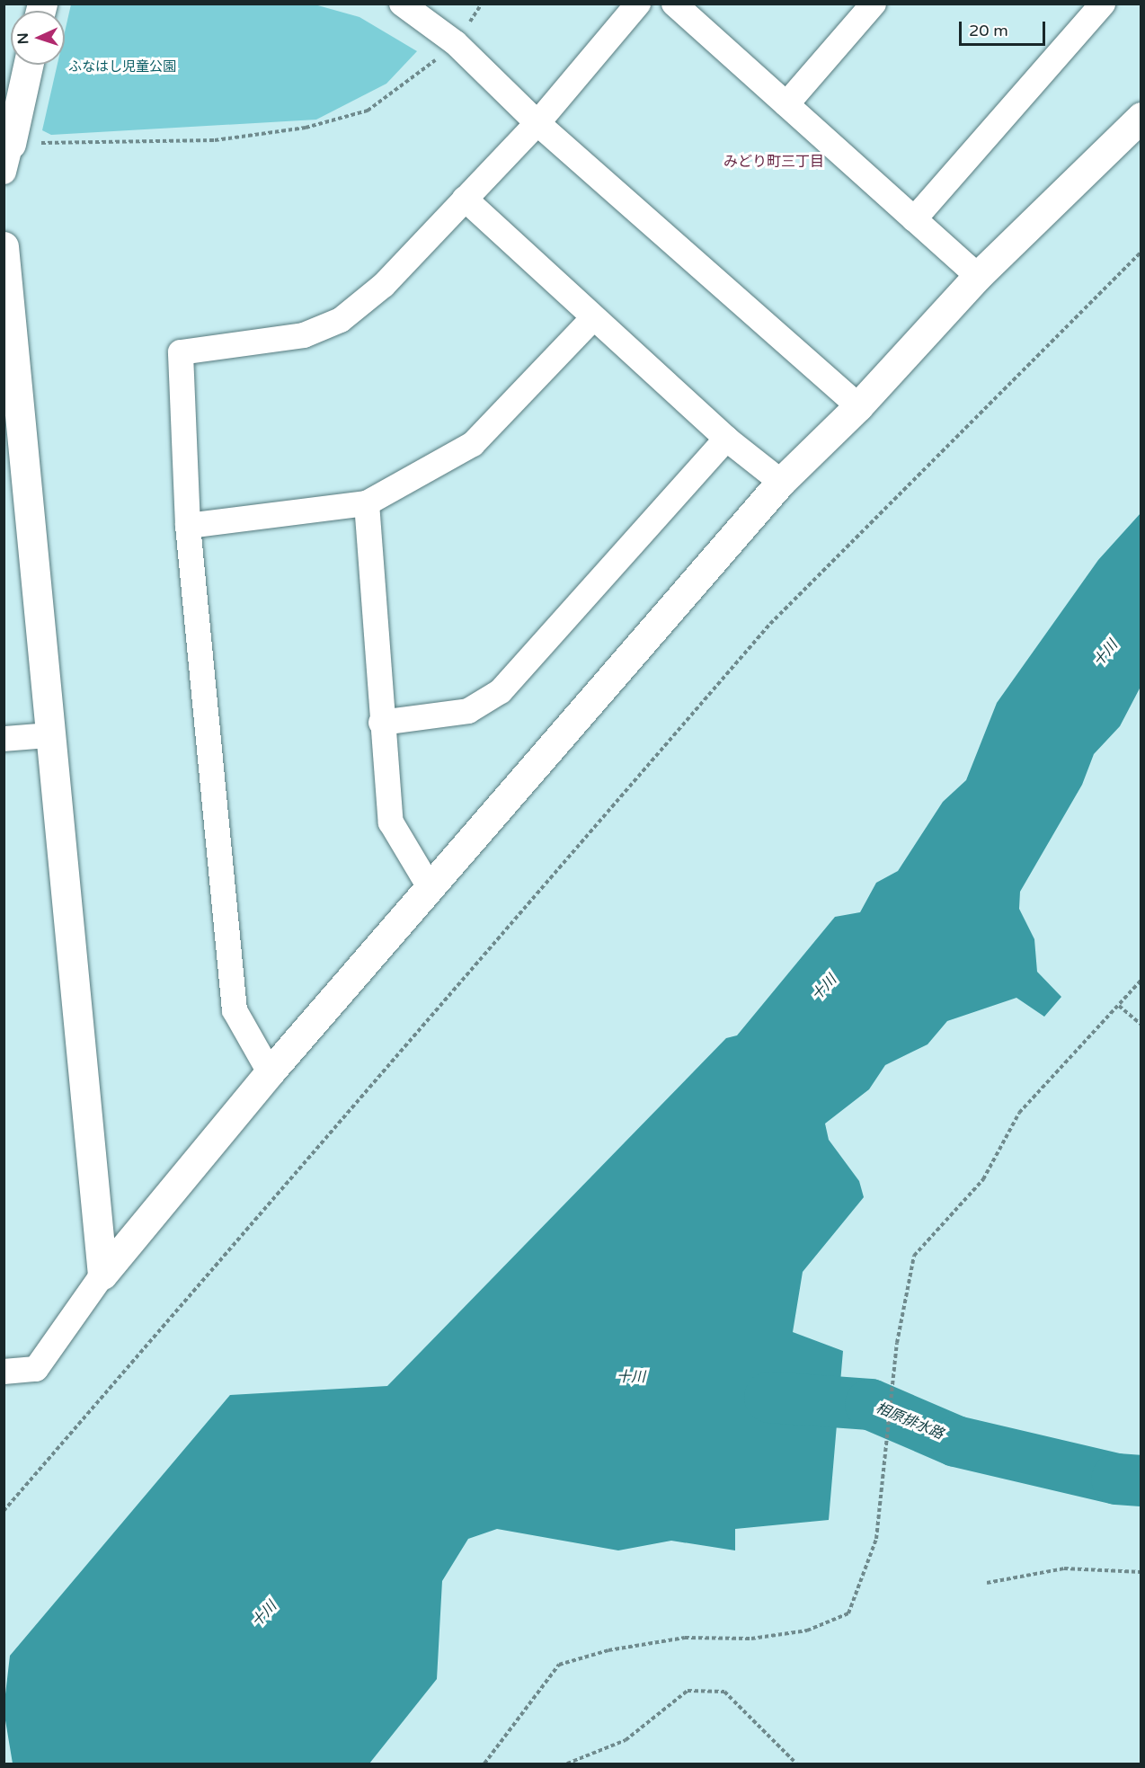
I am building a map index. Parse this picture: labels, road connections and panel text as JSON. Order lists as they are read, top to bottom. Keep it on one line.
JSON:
{"districts":["みどり町三丁目"],"water":["十川","相原排水路"],"parks":["ふなはし児童公園"],"scale_bar":"20 m","north":"left"}
